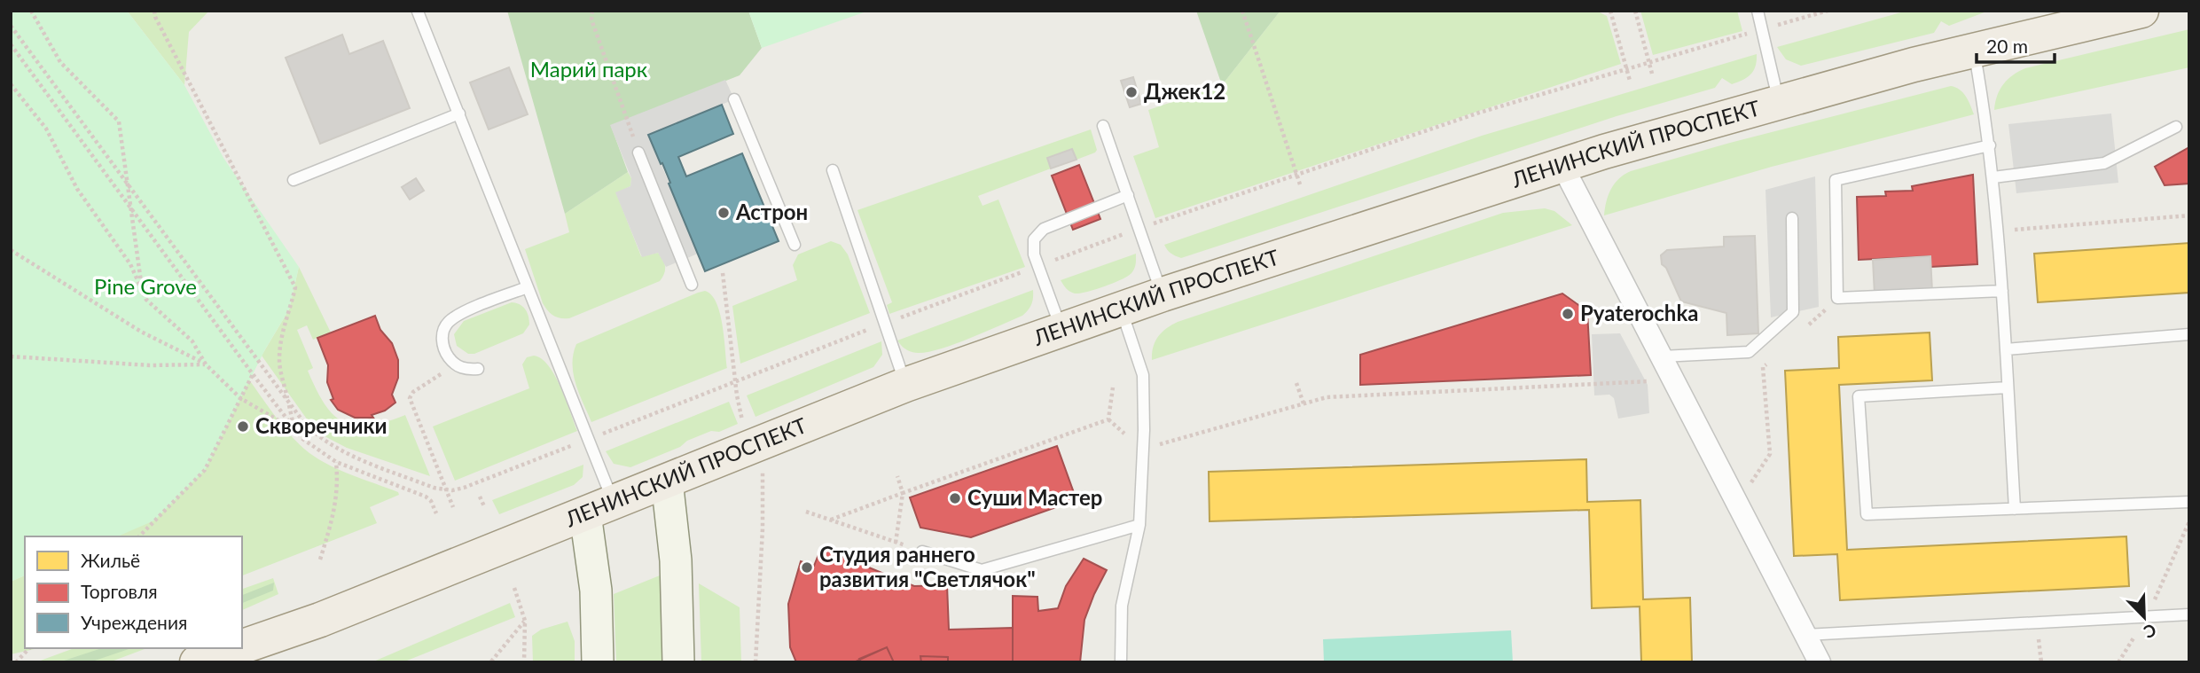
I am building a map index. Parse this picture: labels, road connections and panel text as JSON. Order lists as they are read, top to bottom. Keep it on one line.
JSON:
{"streets":{"main road":["ЛЕНИНСКИЙ ПРОСПЕКТ"]},"parks":["Марий парк","Pine Grove"],"places":["Джек12","Астрон","Pyaterochka","Скворечники","Суши Мастер","Студия раннего развития \"Светлячок\""],"legend":["Жильё","Торговля","Учреждения"],"scale_bar":"20 m","north":"bottom right"}
